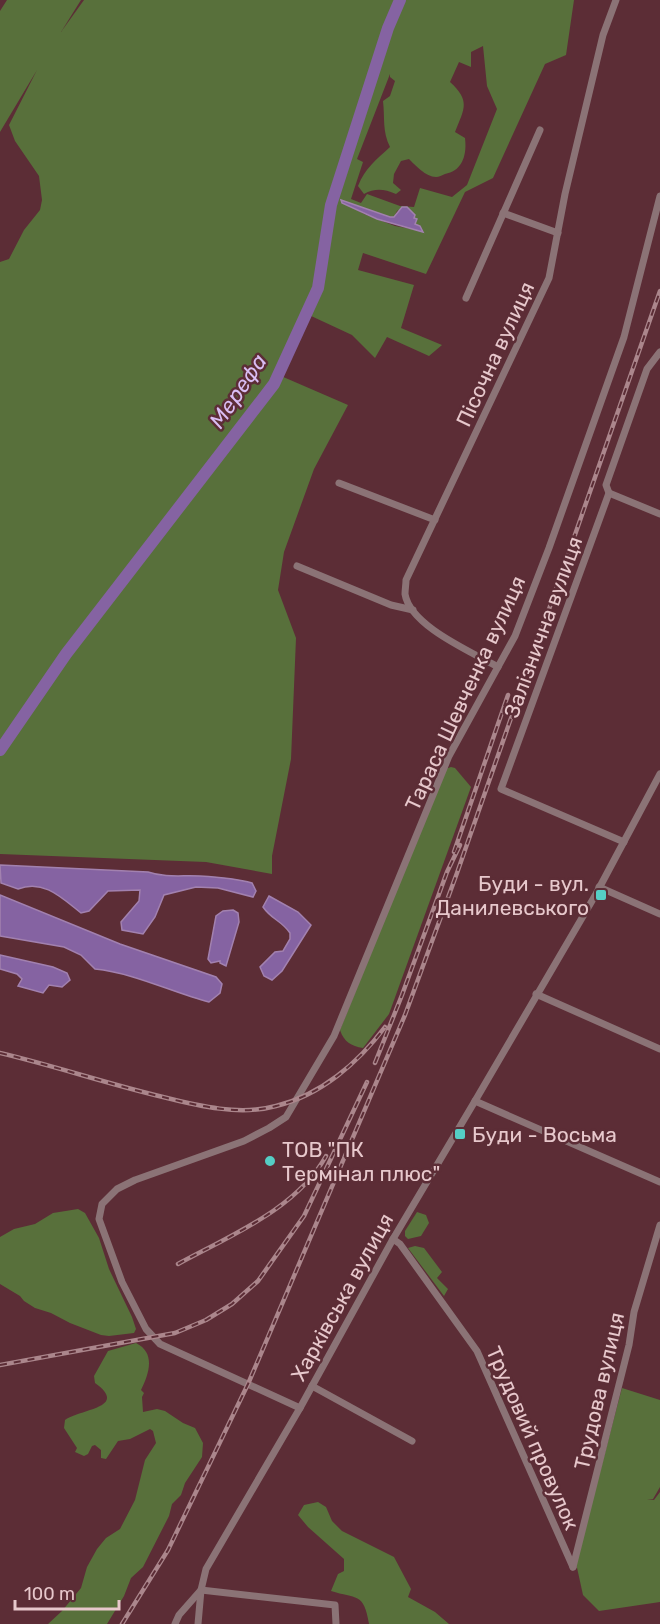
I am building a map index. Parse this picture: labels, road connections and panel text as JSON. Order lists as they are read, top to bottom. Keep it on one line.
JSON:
{"streets":{"street":["Пісочна вулиця","Залізнична вулиця","Тараса Шевченка вулиця","Харківська вулиця","Трудова вулиця","Трудовий провулок"]},"crossings":[["Залізнична вулиця","Харківська вулиця"],["Тараса Шевченка вулиця","Харківська вулиця"],["Харківська вулиця","Трудовий провулок"],["Трудова вулиця","Трудовий провулок"]],"water":["Мерефа"],"places":{"transit":["Буди - вул. Данилевського","Буди - Восьма"],"other":["ТОВ \"ПК Термінал плюс\""]},"scale_bar":"100 m"}
